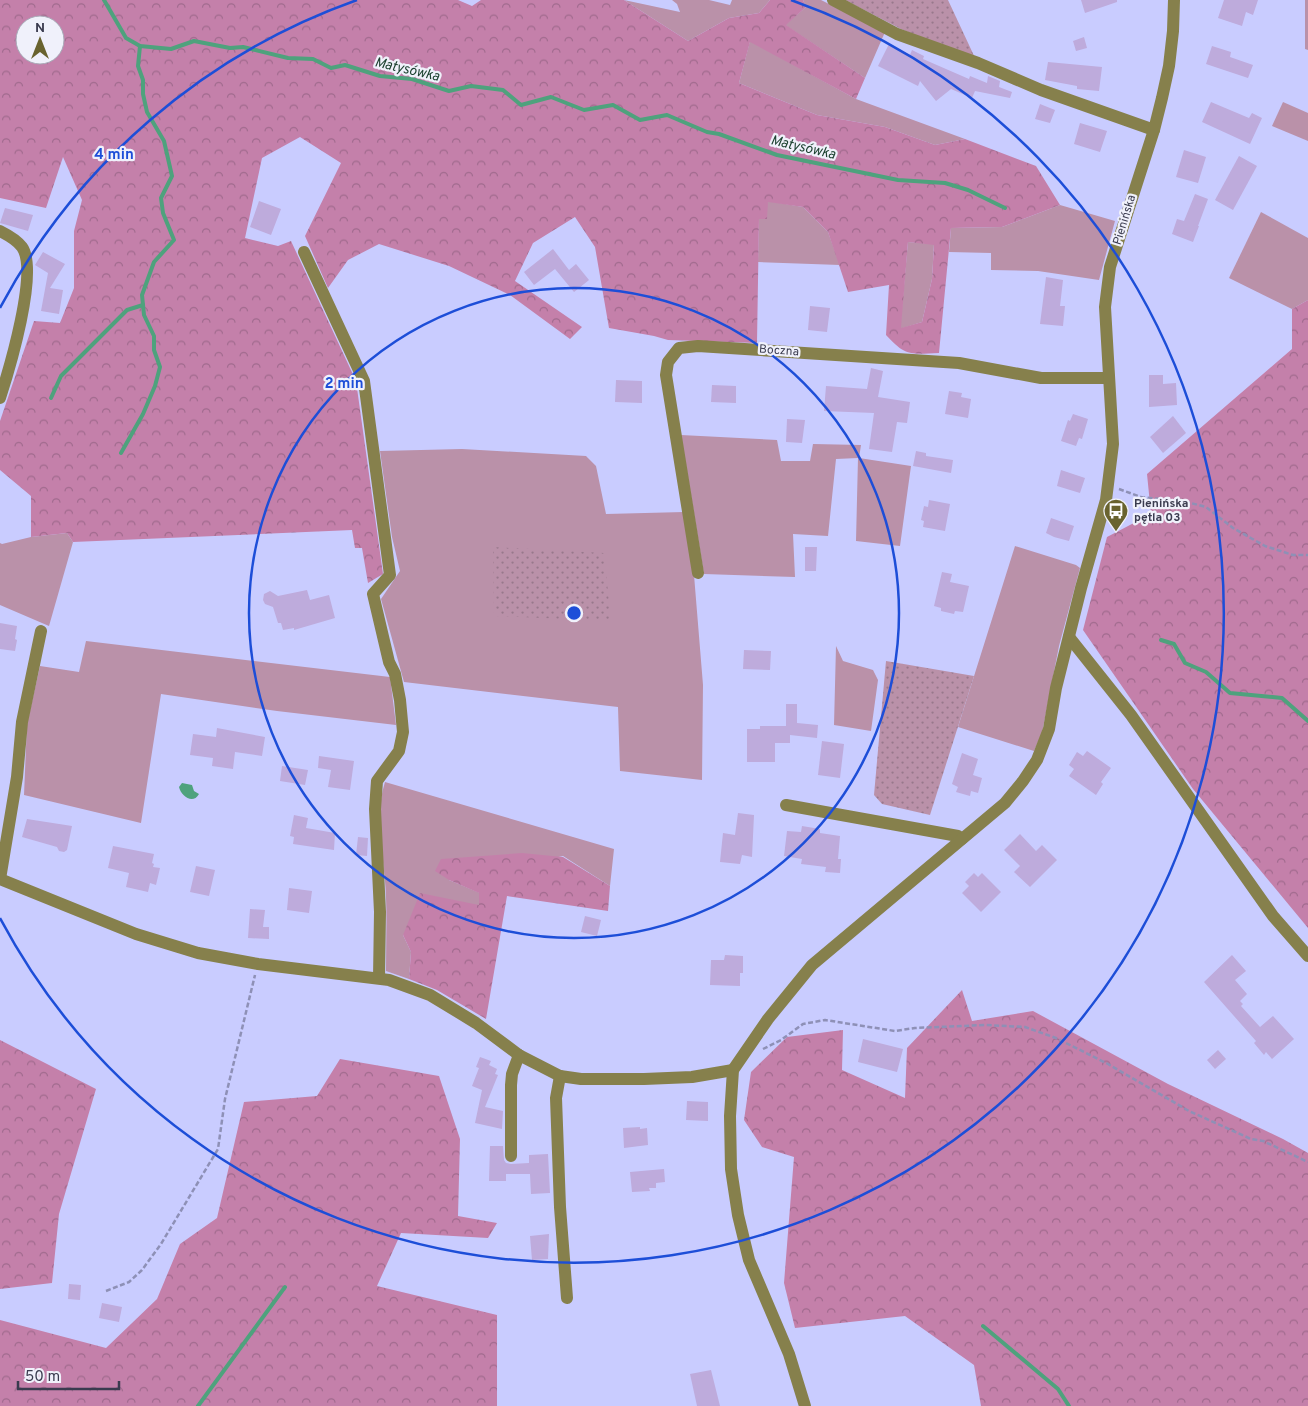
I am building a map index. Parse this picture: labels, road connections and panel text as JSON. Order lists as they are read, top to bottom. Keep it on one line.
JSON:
{"streets":{"street":["Pienińska","Boczna"]},"crossings":[["Pienińska","Boczna"]],"water":["Matysówka"],"places":{"bus stop":["Pienińska pętla 03"]},"scale_bar":"50 m","north":"top","rings":["4 min","2 min"]}
